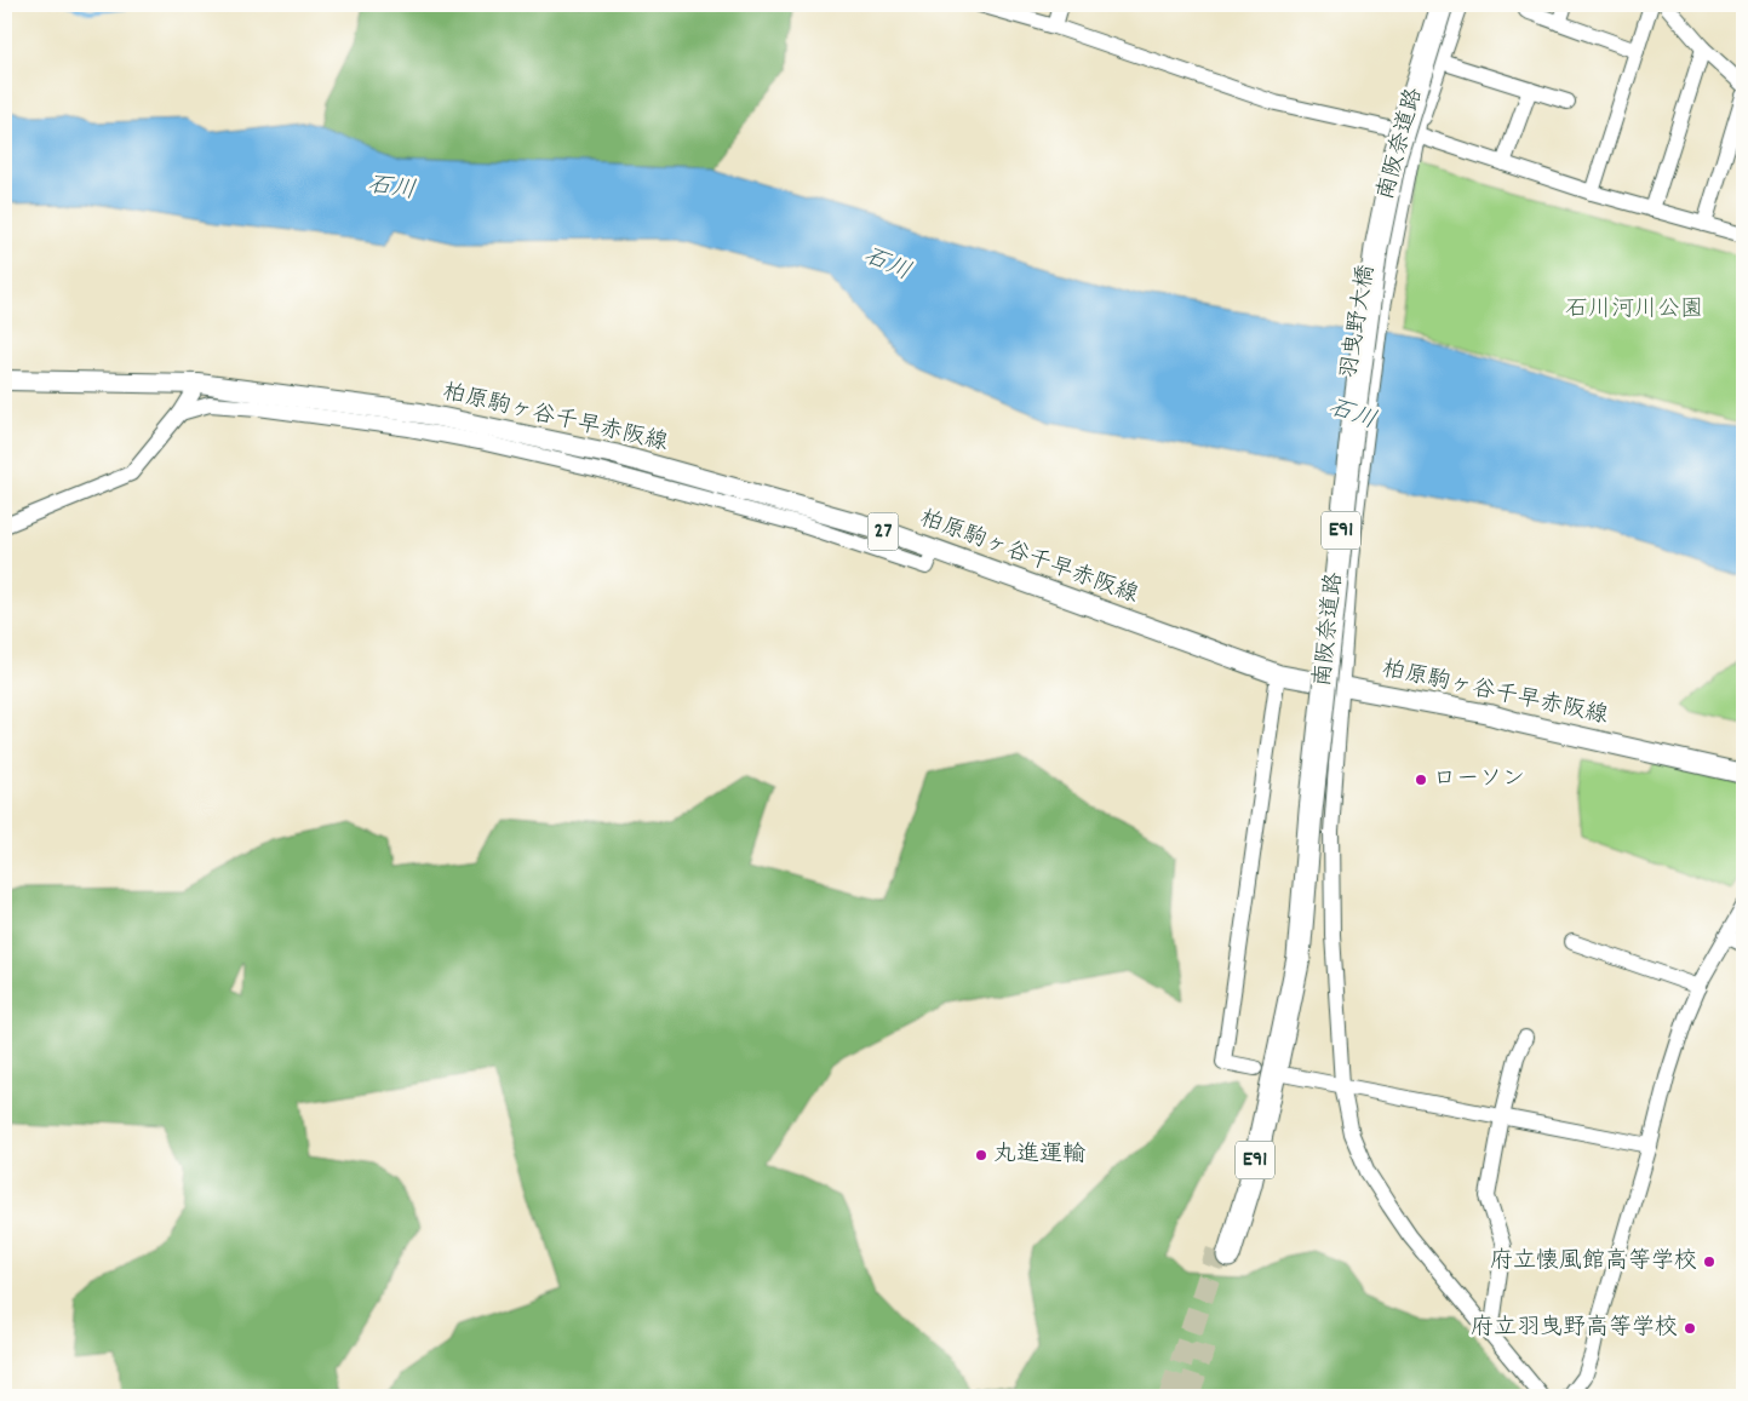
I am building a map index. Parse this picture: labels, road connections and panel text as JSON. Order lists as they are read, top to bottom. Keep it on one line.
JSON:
{"streets":{"highway":["南阪奈道路","E91"],"main road":["柏原駒ヶ谷千早赤阪線","27"],"street":["羽曳野大橋"]},"crossings":[["羽曳野大橋","柏原駒ヶ谷千早赤阪線"]],"water":["石川"],"parks":["石川河川公園"],"places":["ローソン","丸進運輸","府立懐風館高等学校","府立羽曳野高等学校"]}
